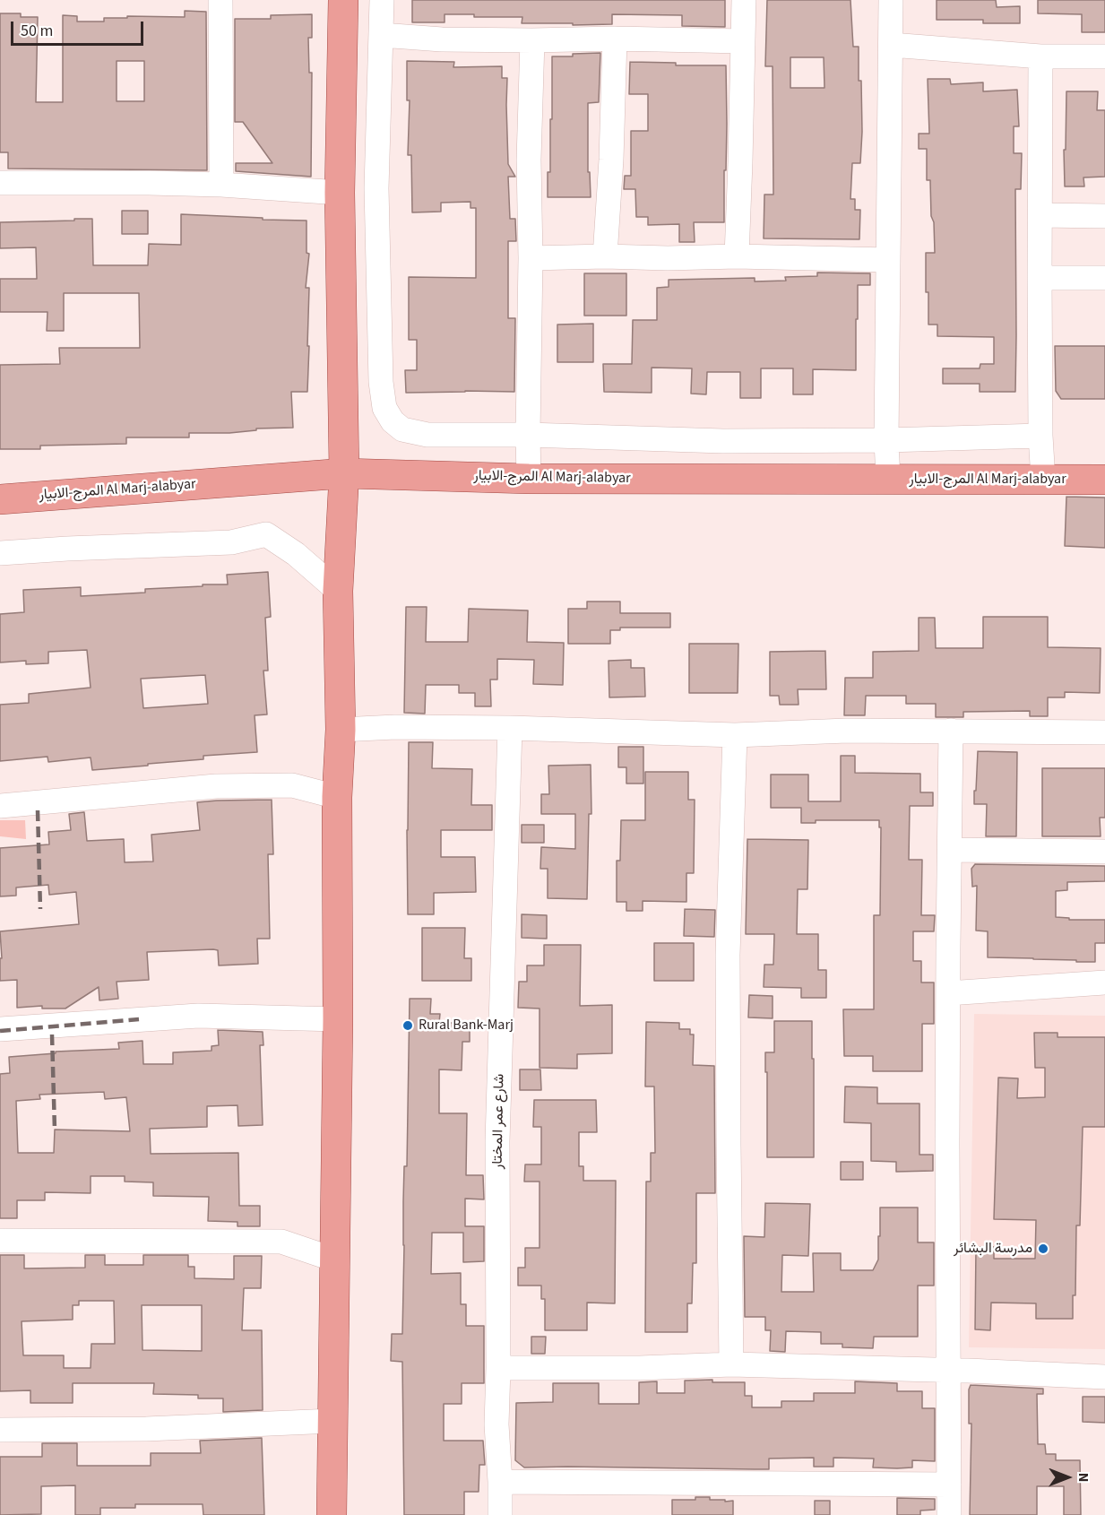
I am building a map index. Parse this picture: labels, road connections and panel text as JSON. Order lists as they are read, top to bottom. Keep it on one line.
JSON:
{"streets":{"main road":["المرج-الابيار Al Marj-alabyar"],"street":["شارع عمر المختار"]},"places":["Rural Bank-Marj","مدرسة البشائر"],"scale_bar":"50 m","north":"right"}
